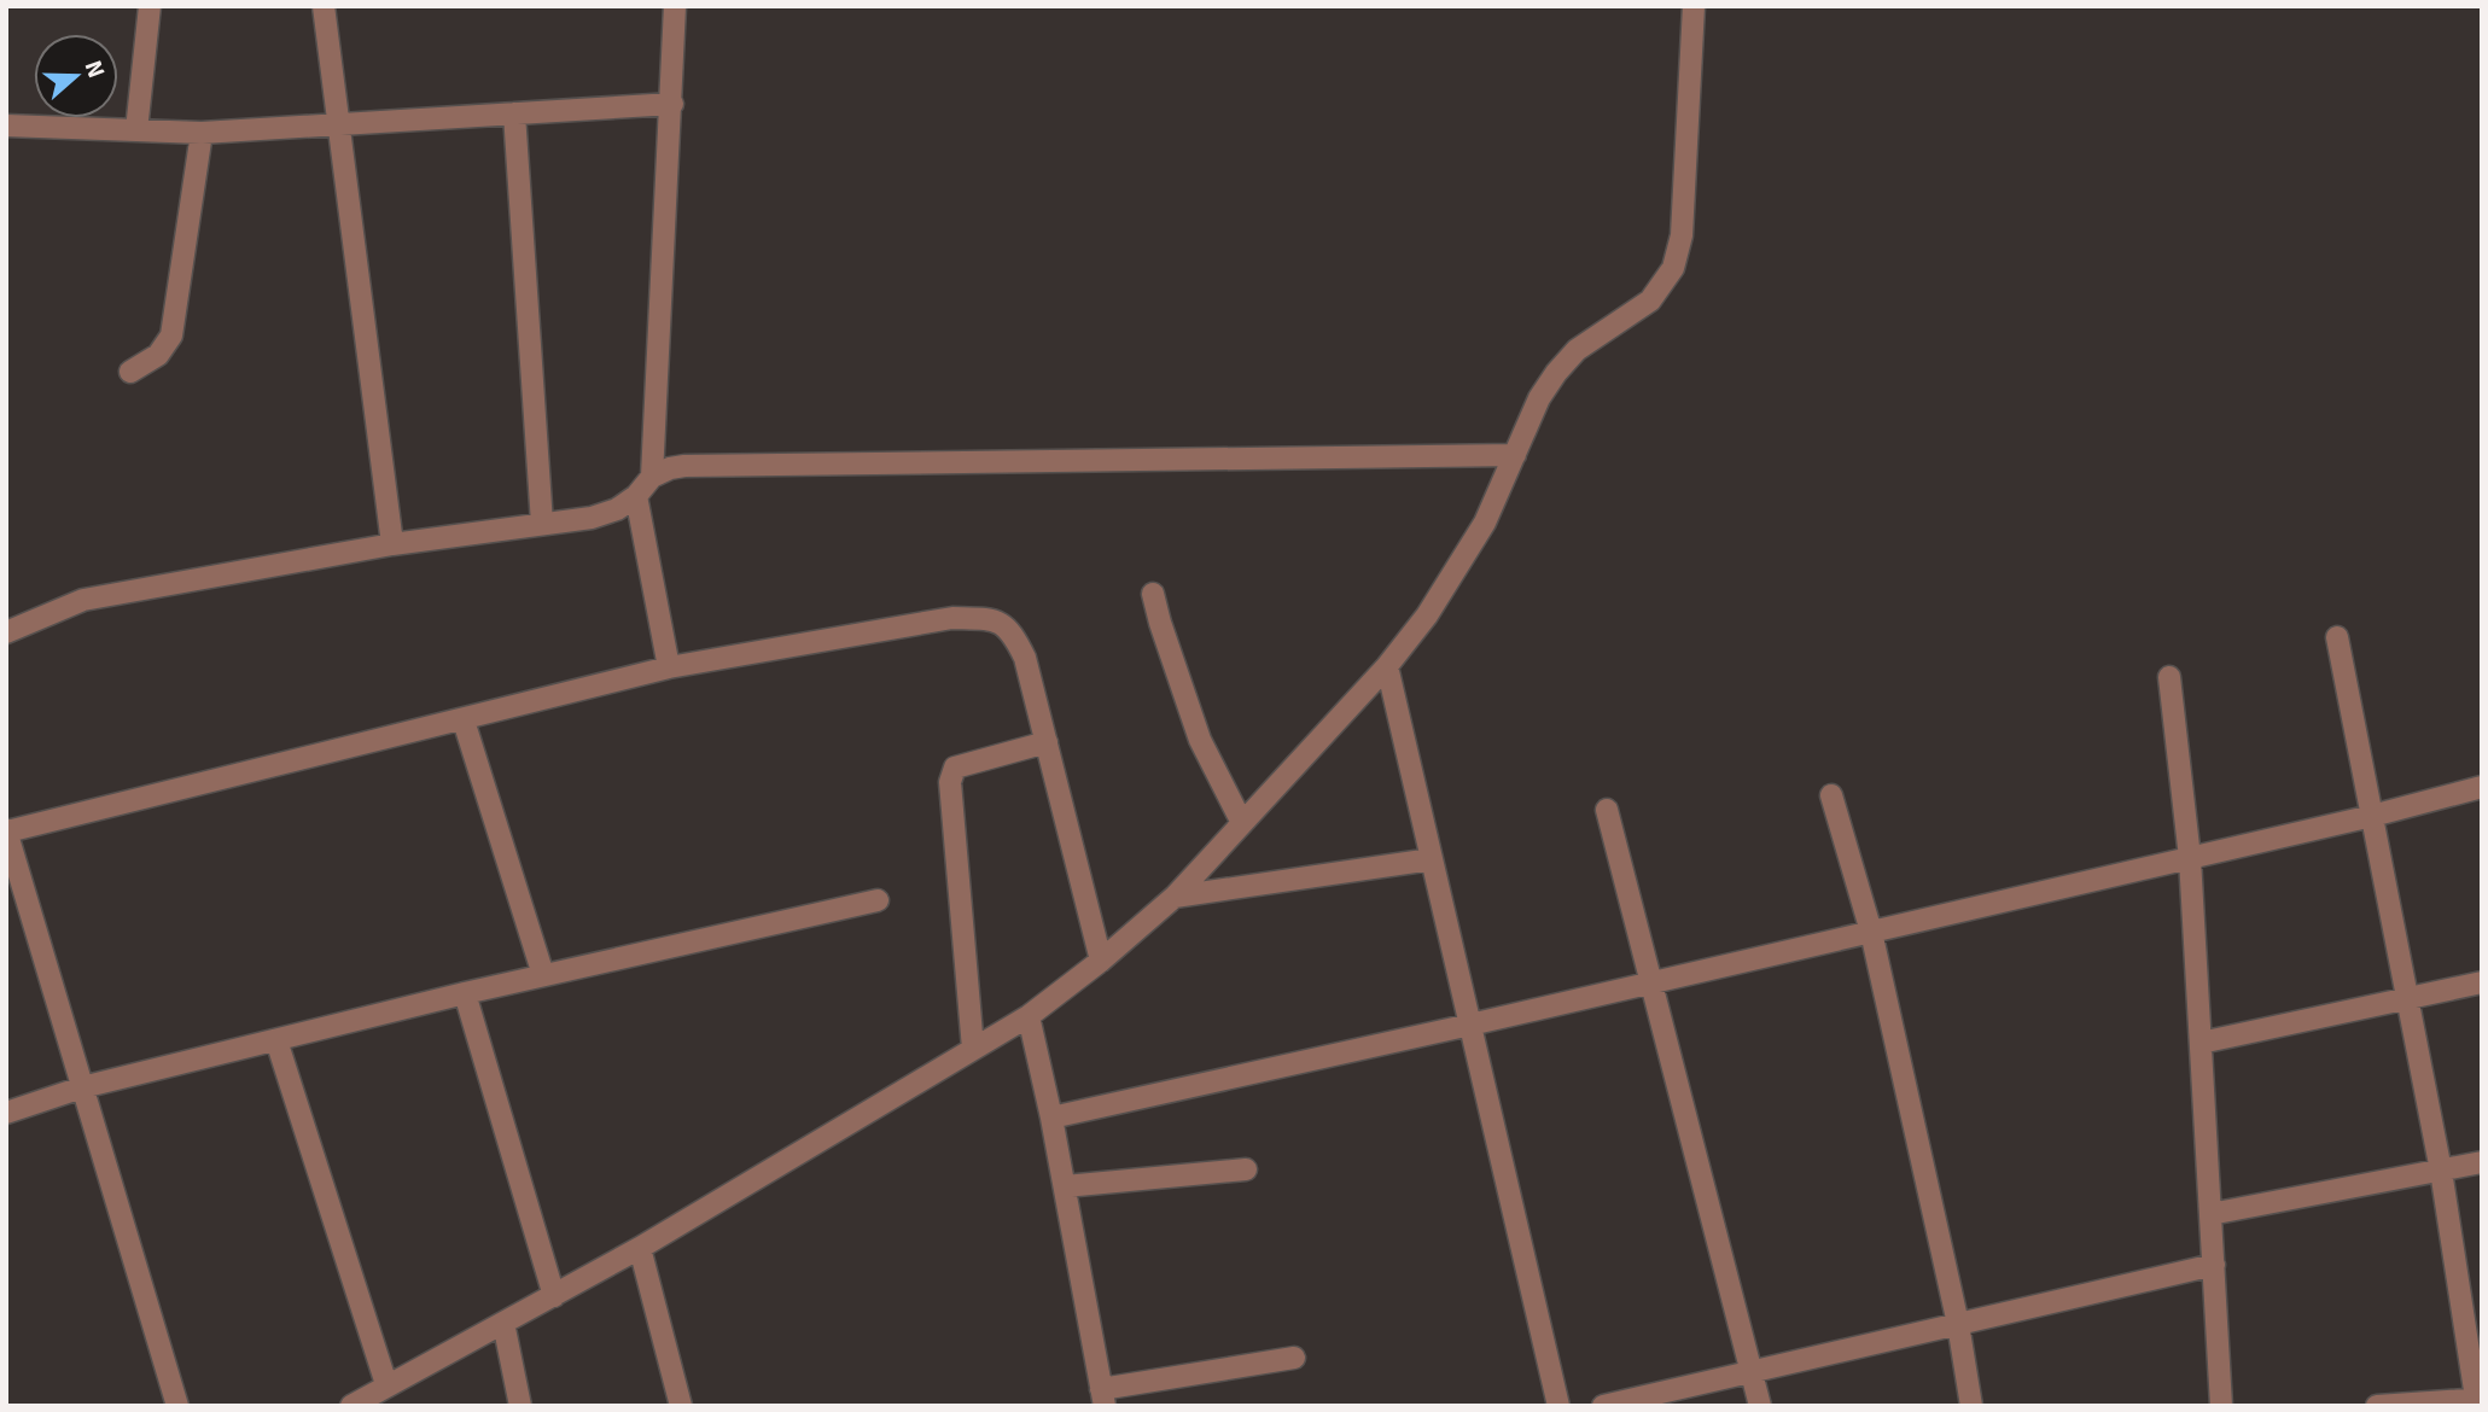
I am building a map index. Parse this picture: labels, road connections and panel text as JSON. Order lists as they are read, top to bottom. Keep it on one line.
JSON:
{"north":"right"}
